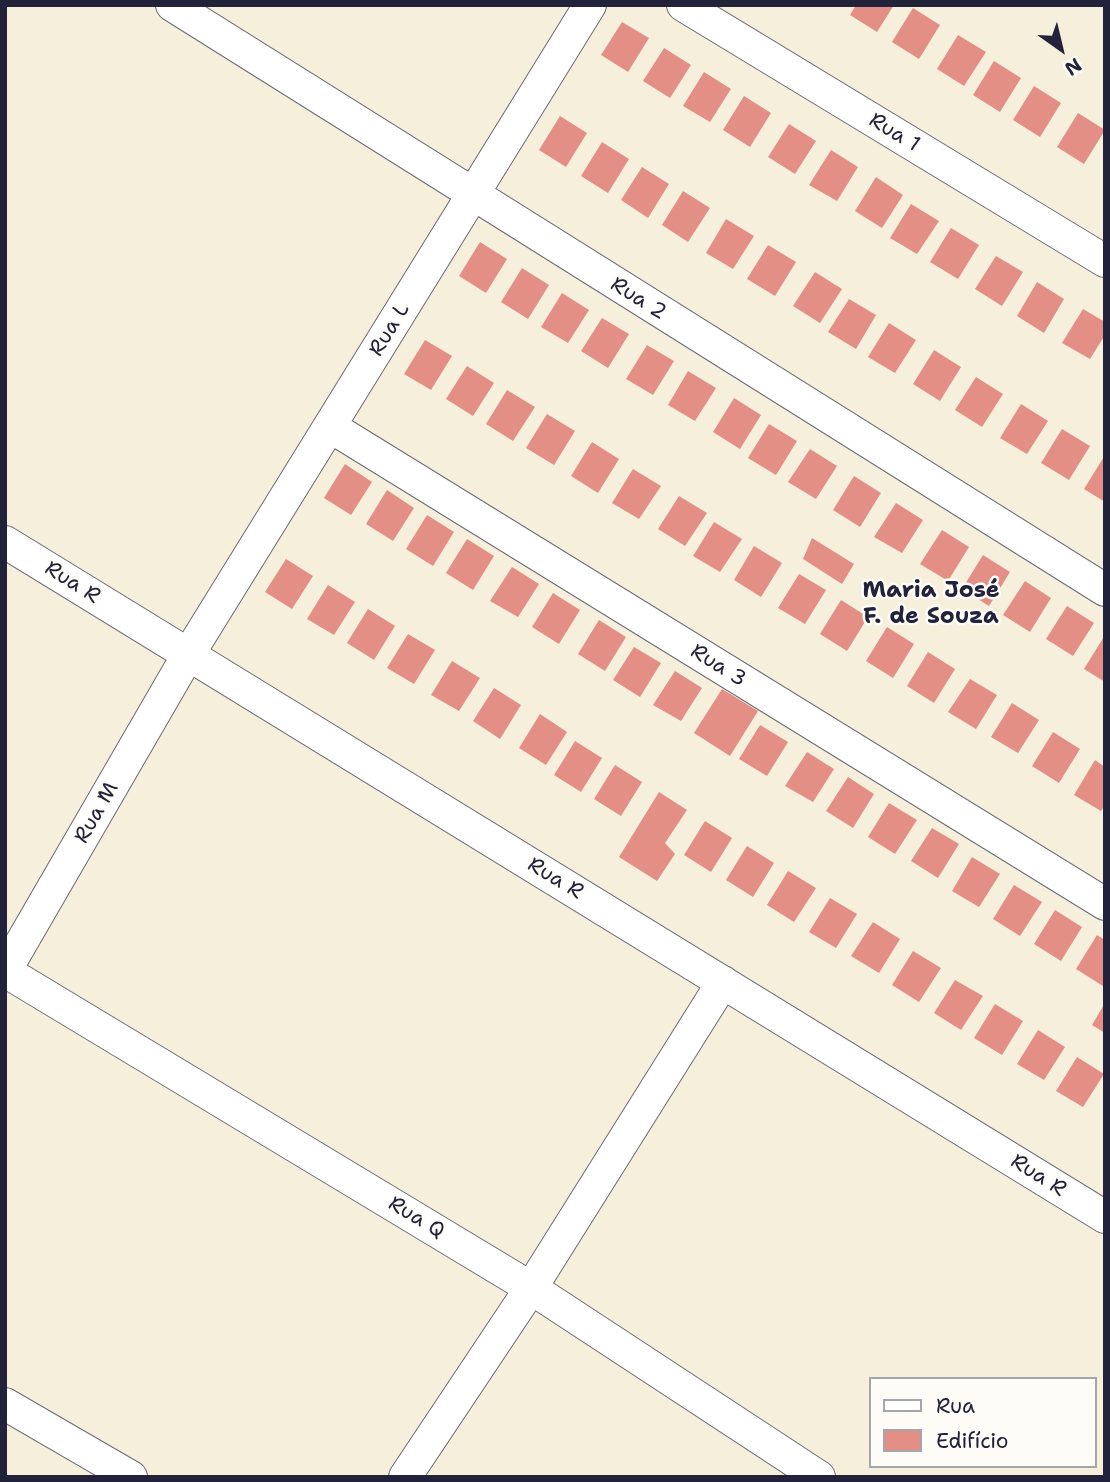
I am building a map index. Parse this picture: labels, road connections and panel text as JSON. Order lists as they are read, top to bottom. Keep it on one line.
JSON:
{"streets":{"street":["Rua 1","Rua 2","Rua L","Rua R","Rua 3","Rua M","Rua Q"]},"crossings":[["Rua 2","Rua L"],["Rua L","Rua R"],["Rua L","Rua 3"],["Rua L","Rua M"],["Rua R","Rua M"],["Rua M","Rua Q"]],"districts":["Maria José F. de Souza"],"legend":["Rua","Edifício"],"north":"bottom right"}
